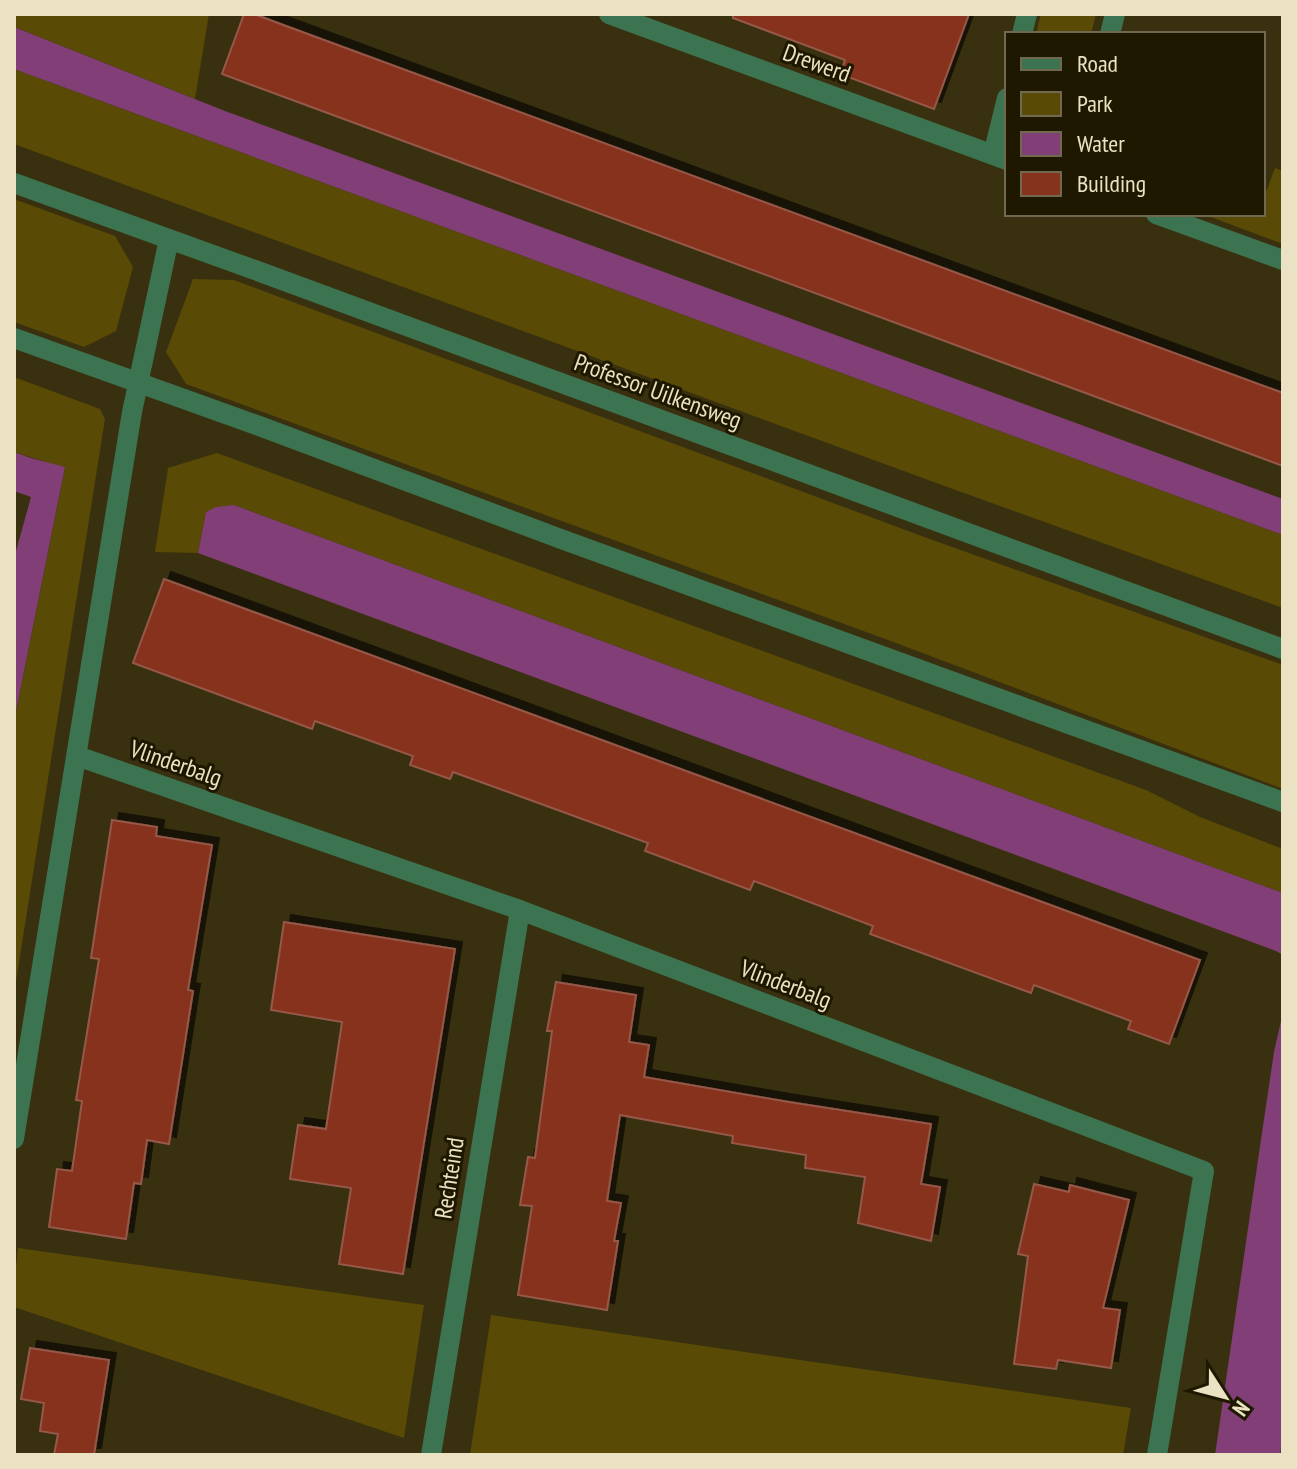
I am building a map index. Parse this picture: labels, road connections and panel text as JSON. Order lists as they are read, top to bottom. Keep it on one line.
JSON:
{"streets":{"street":["Drewerd","Professor Uilkensweg","Vlinderbalg","Rechteind"]},"crossings":[["Vlinderbalg","Rechteind"]],"legend":["Road","Park","Water","Building"],"north":"bottom right"}
